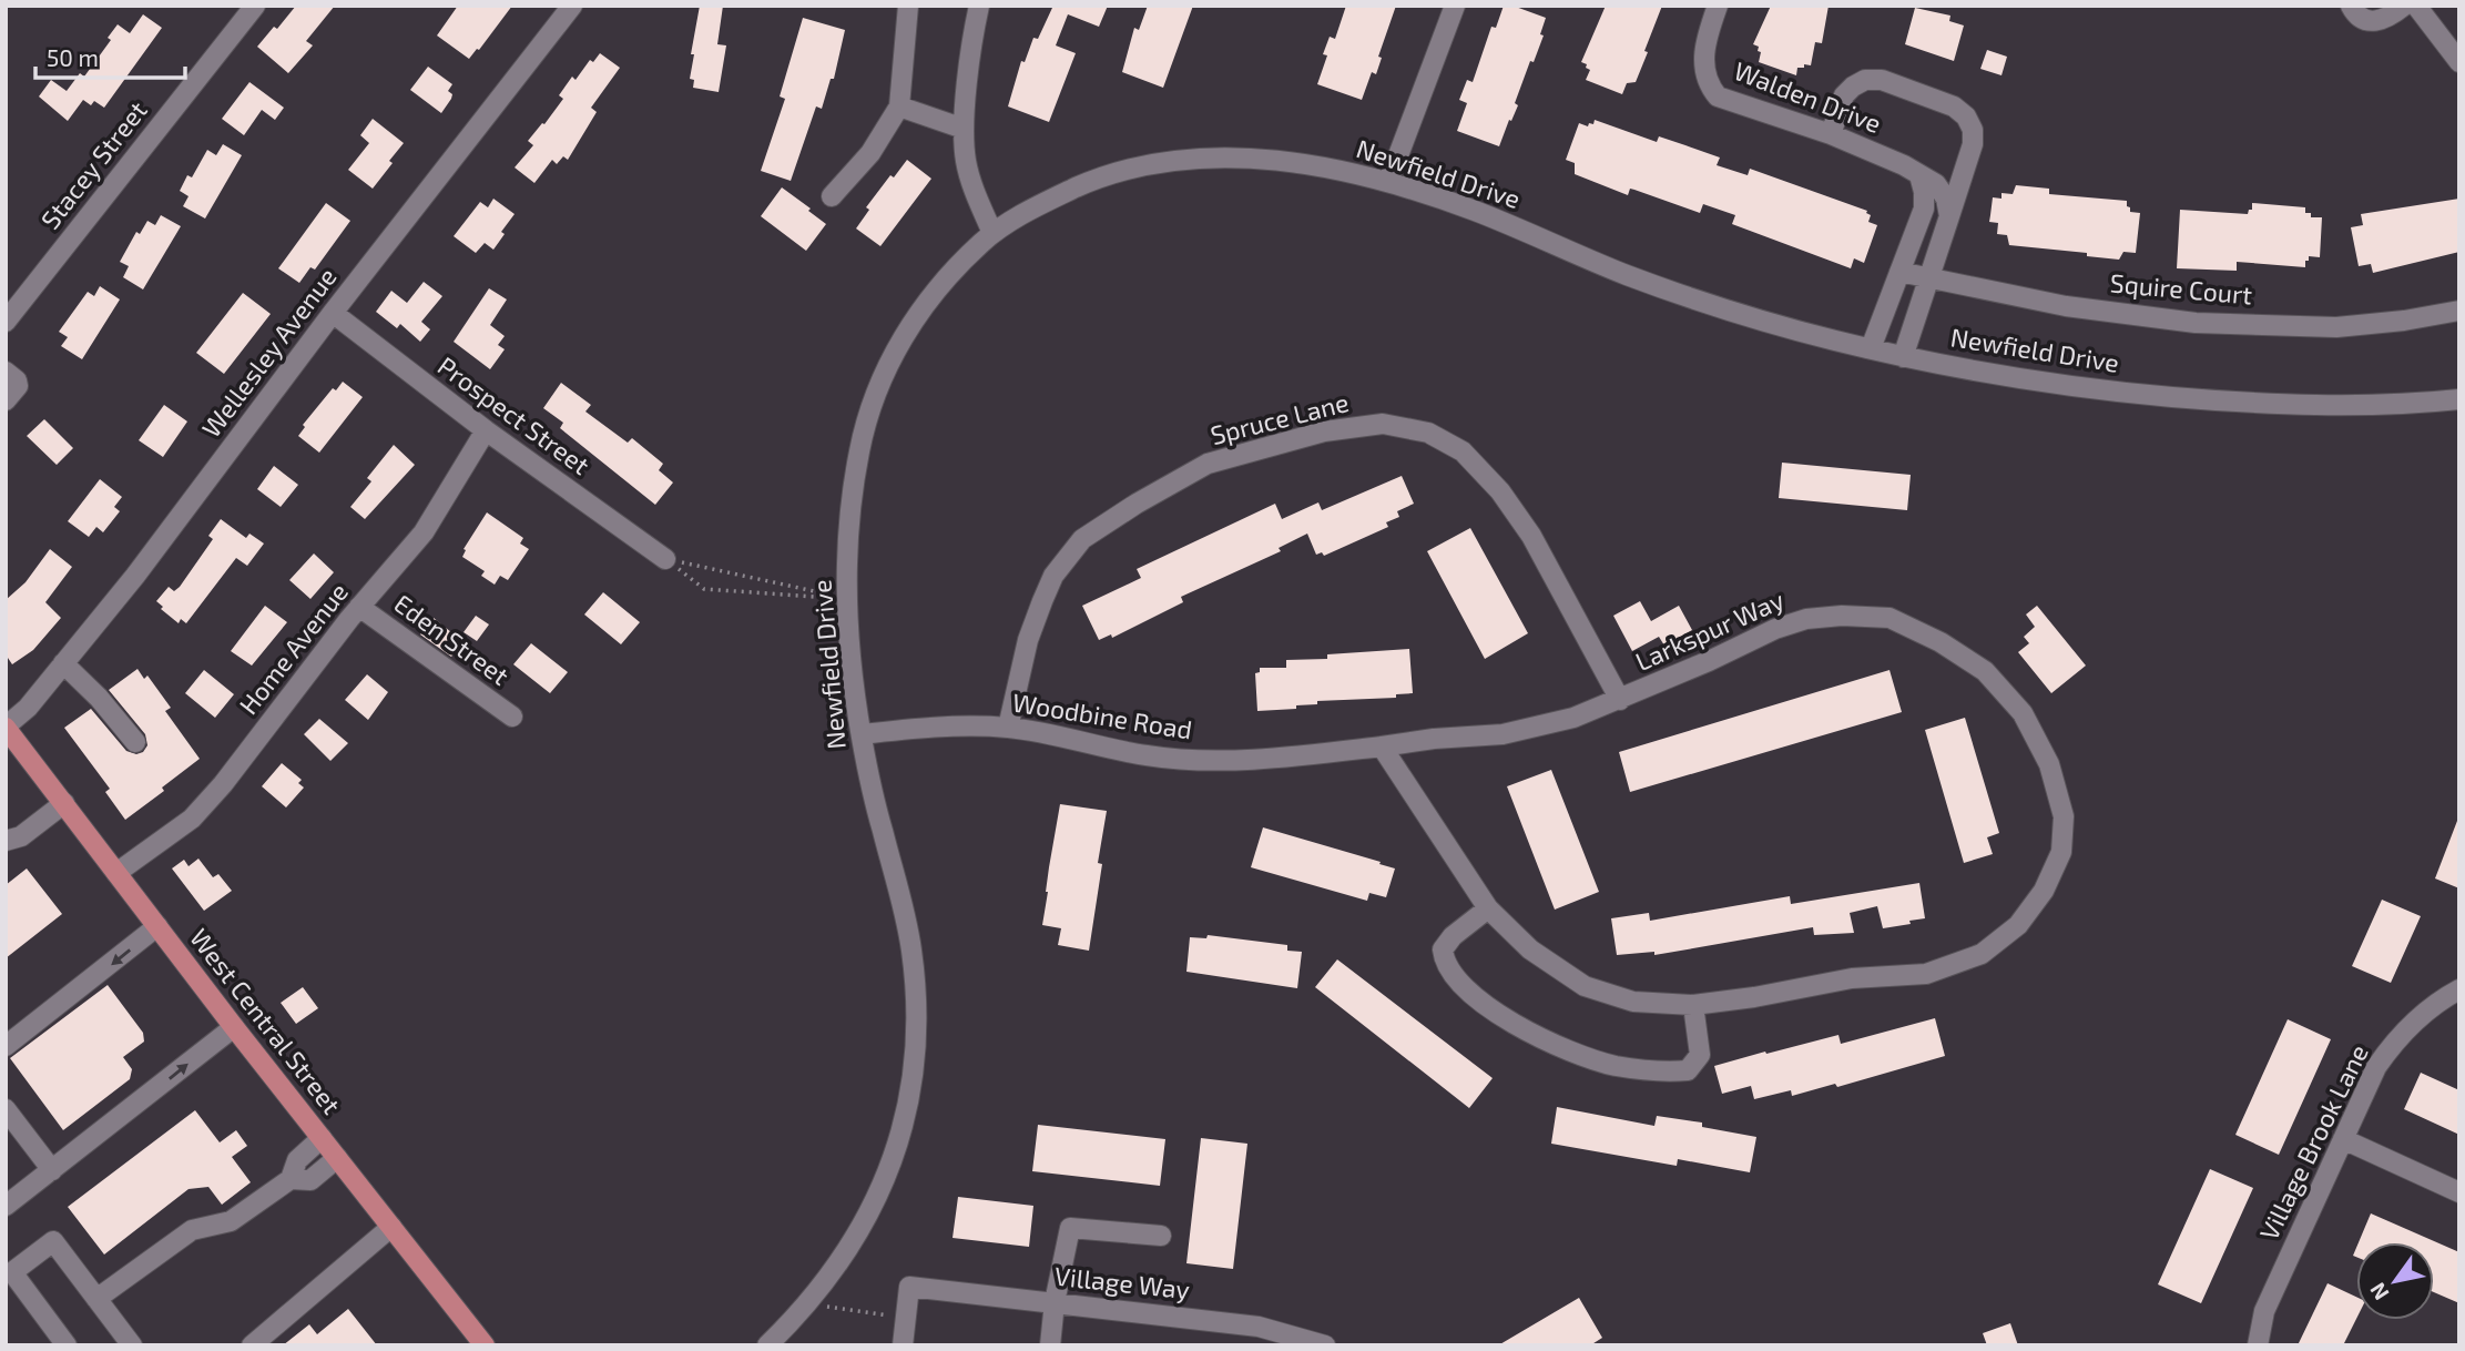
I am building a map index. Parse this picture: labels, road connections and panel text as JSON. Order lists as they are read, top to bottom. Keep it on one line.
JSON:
{"streets":{"main road":["West Central Street"],"street":["Walden Drive","Stacey Street","Newfield Drive","Squire Court","Wellesley Avenue","Prospect Street","Spruce Lane","Larkspur Way","Eden Street","Home Avenue","Woodbine Road","Village Brook Lane","Village Way"]},"crossings":[["Newfield Drive","Woodbine Road"],["Wellesley Avenue","Prospect Street"],["Wellesley Avenue","West Central Street"],["Prospect Street","Home Avenue"],["Spruce Lane","Larkspur Way"],["Spruce Lane","Woodbine Road"],["Larkspur Way","Woodbine Road"],["Eden Street","Home Avenue"],["Home Avenue","West Central Street"]],"scale_bar":"50 m","north":"bottom left"}
